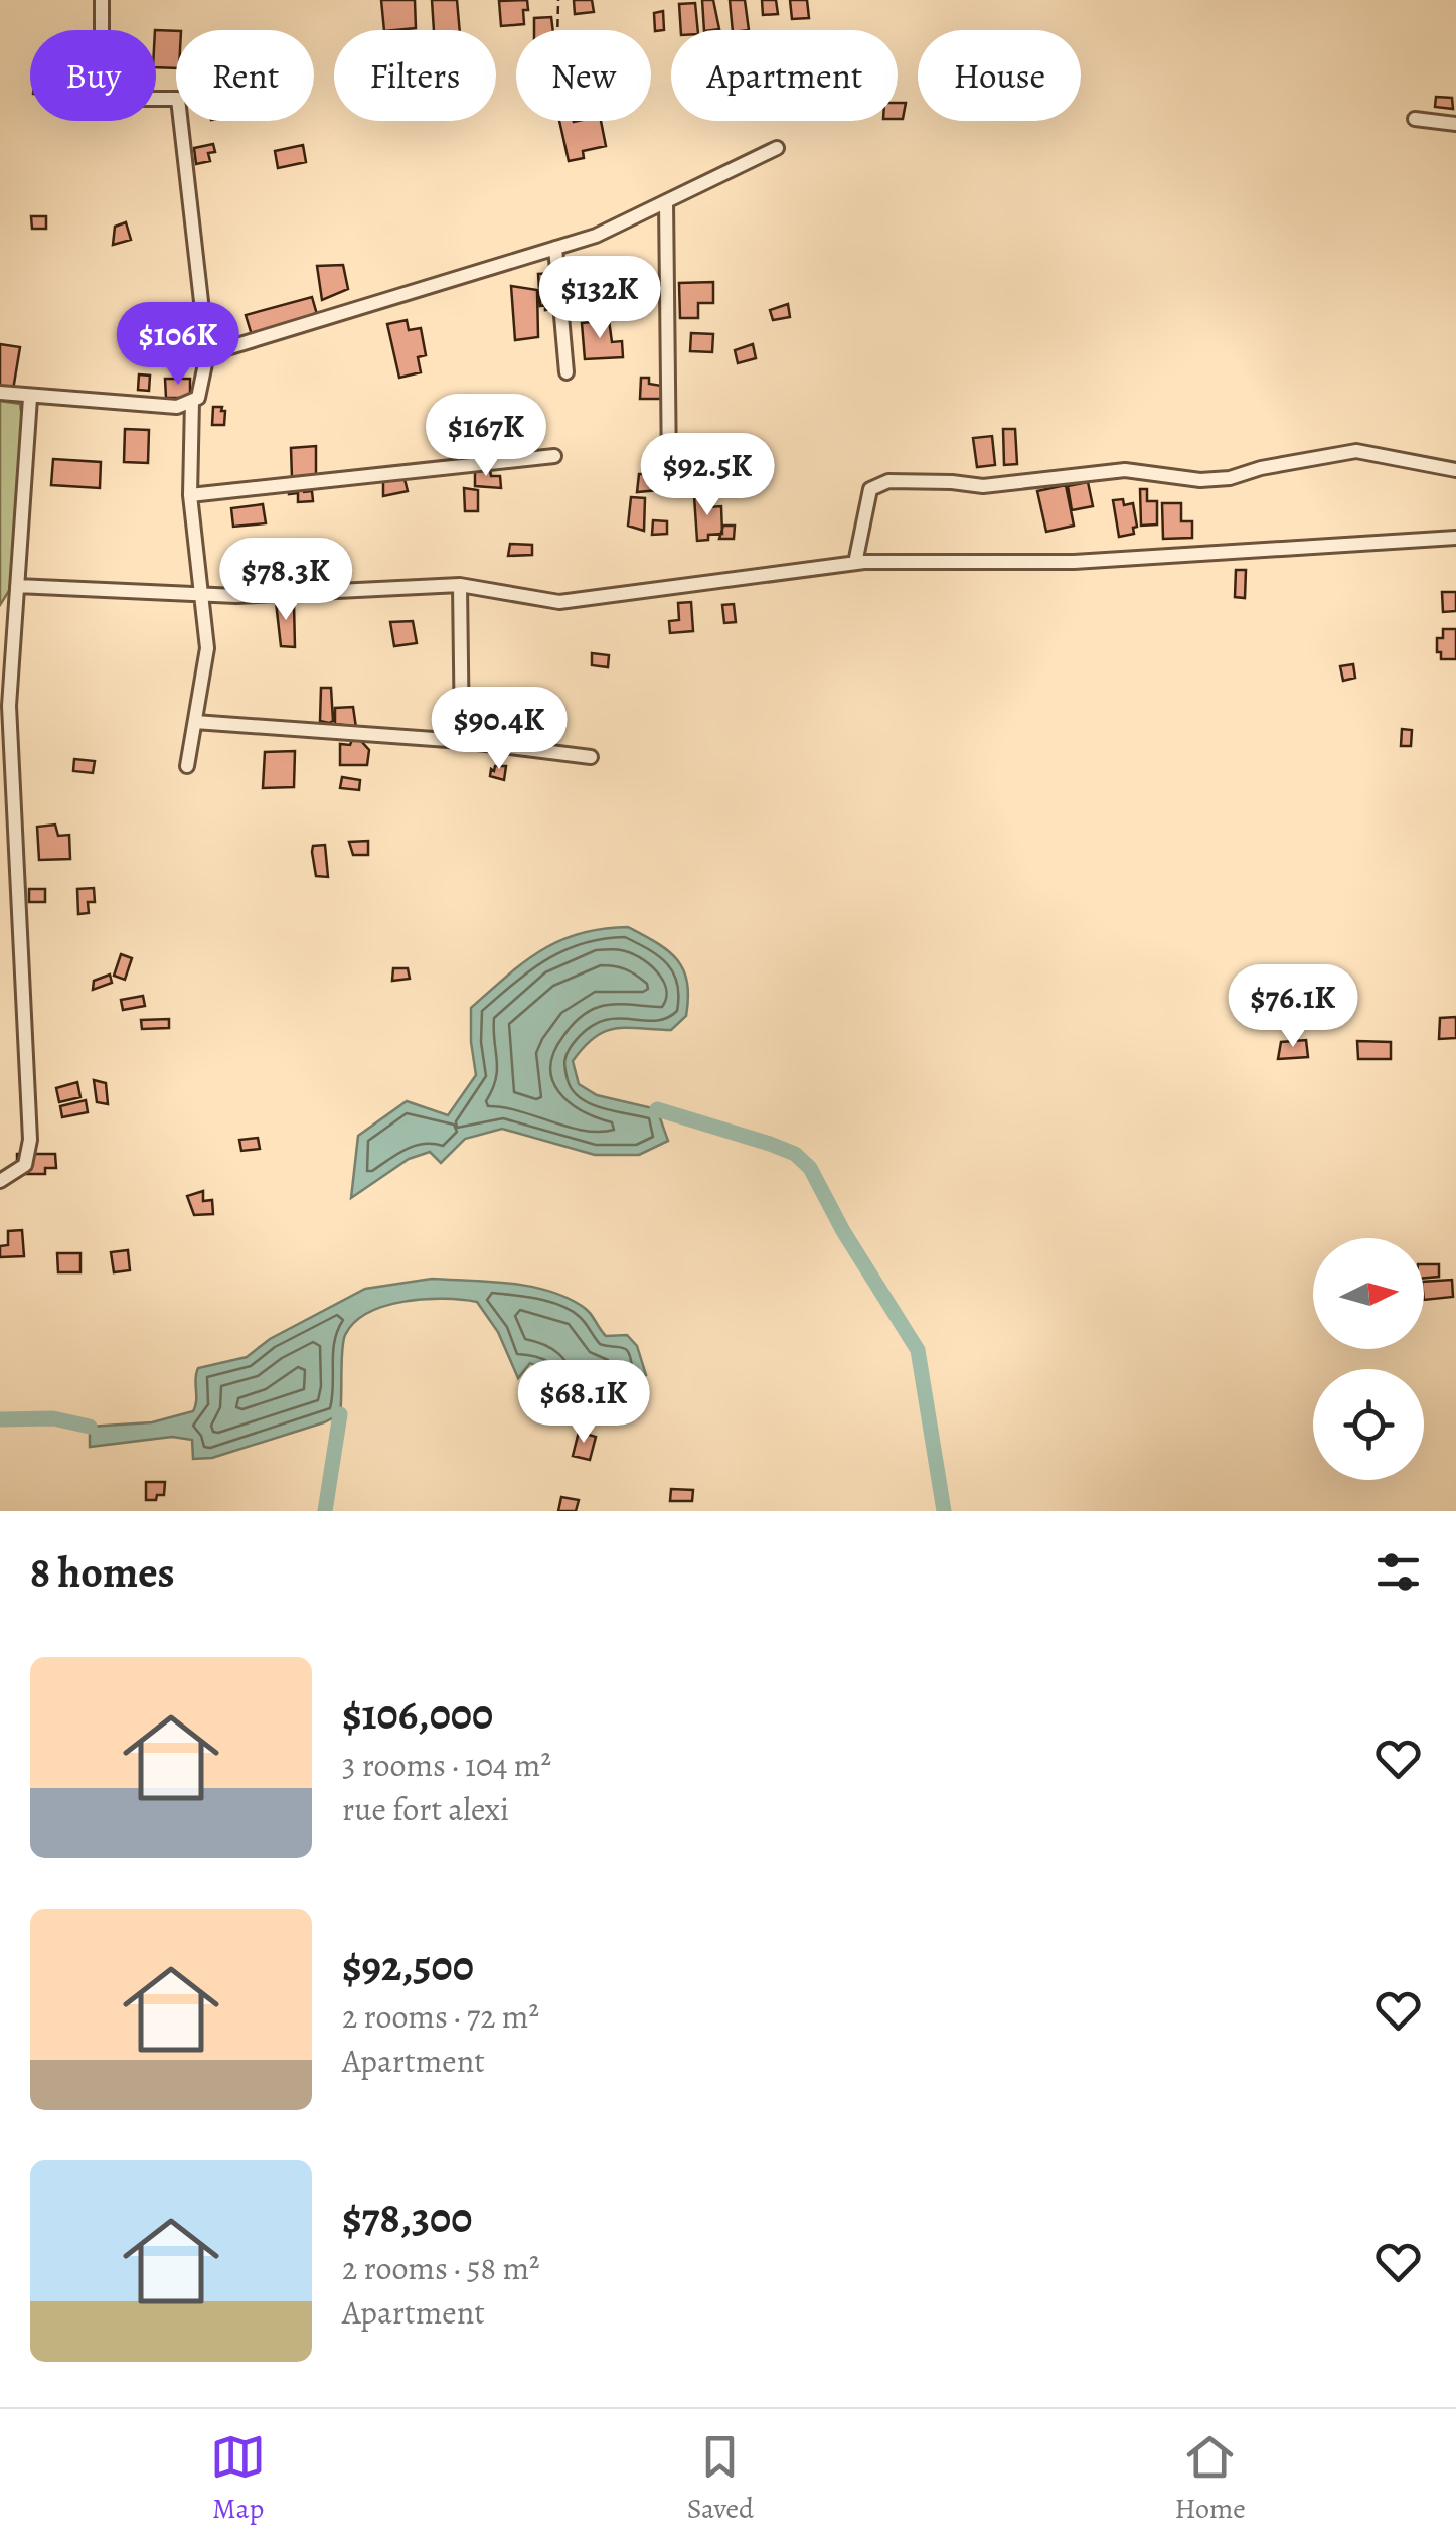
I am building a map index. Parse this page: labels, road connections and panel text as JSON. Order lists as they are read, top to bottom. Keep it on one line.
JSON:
{"north":"right","page":{"chip":["Buy","Rent","Filters","New","Apartment","House"],"price":["$132K","$106K","$167K","$92.5K","$78.3K","$90.4K","$76.1K","$68.1K"],"heading":"8 homes","list":[{"name":"$106,000","note":"3 rooms · 104 m² · rue fort alexi"},{"name":"$92,500","note":"2 rooms · 72 m² · Apartment"},{"name":"$78,300","note":"2 rooms · 58 m² · Apartment"}],"tabs":["Map","Saved","Home"]}}
